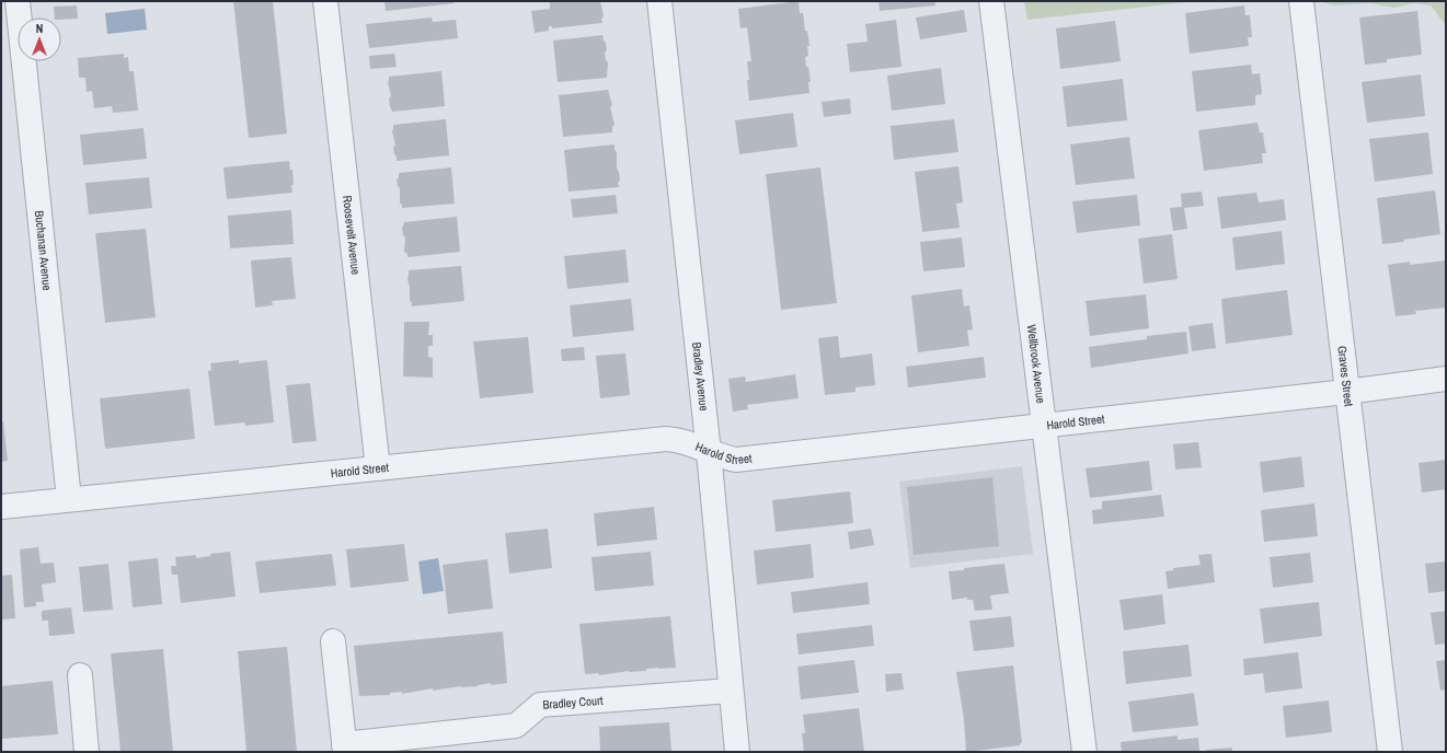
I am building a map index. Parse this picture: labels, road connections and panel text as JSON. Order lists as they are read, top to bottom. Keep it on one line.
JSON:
{"streets":{"street":["Roosevelt Avenue","Buchanan Avenue","Wellbrook Avenue","Bradley Avenue","Graves Street","Harold Street","Bradley Court"]},"crossings":[["Roosevelt Avenue","Harold Street"],["Buchanan Avenue","Harold Street"],["Wellbrook Avenue","Harold Street"],["Bradley Avenue","Harold Street"],["Bradley Avenue","Bradley Court"],["Graves Street","Harold Street"]],"north":"top"}
